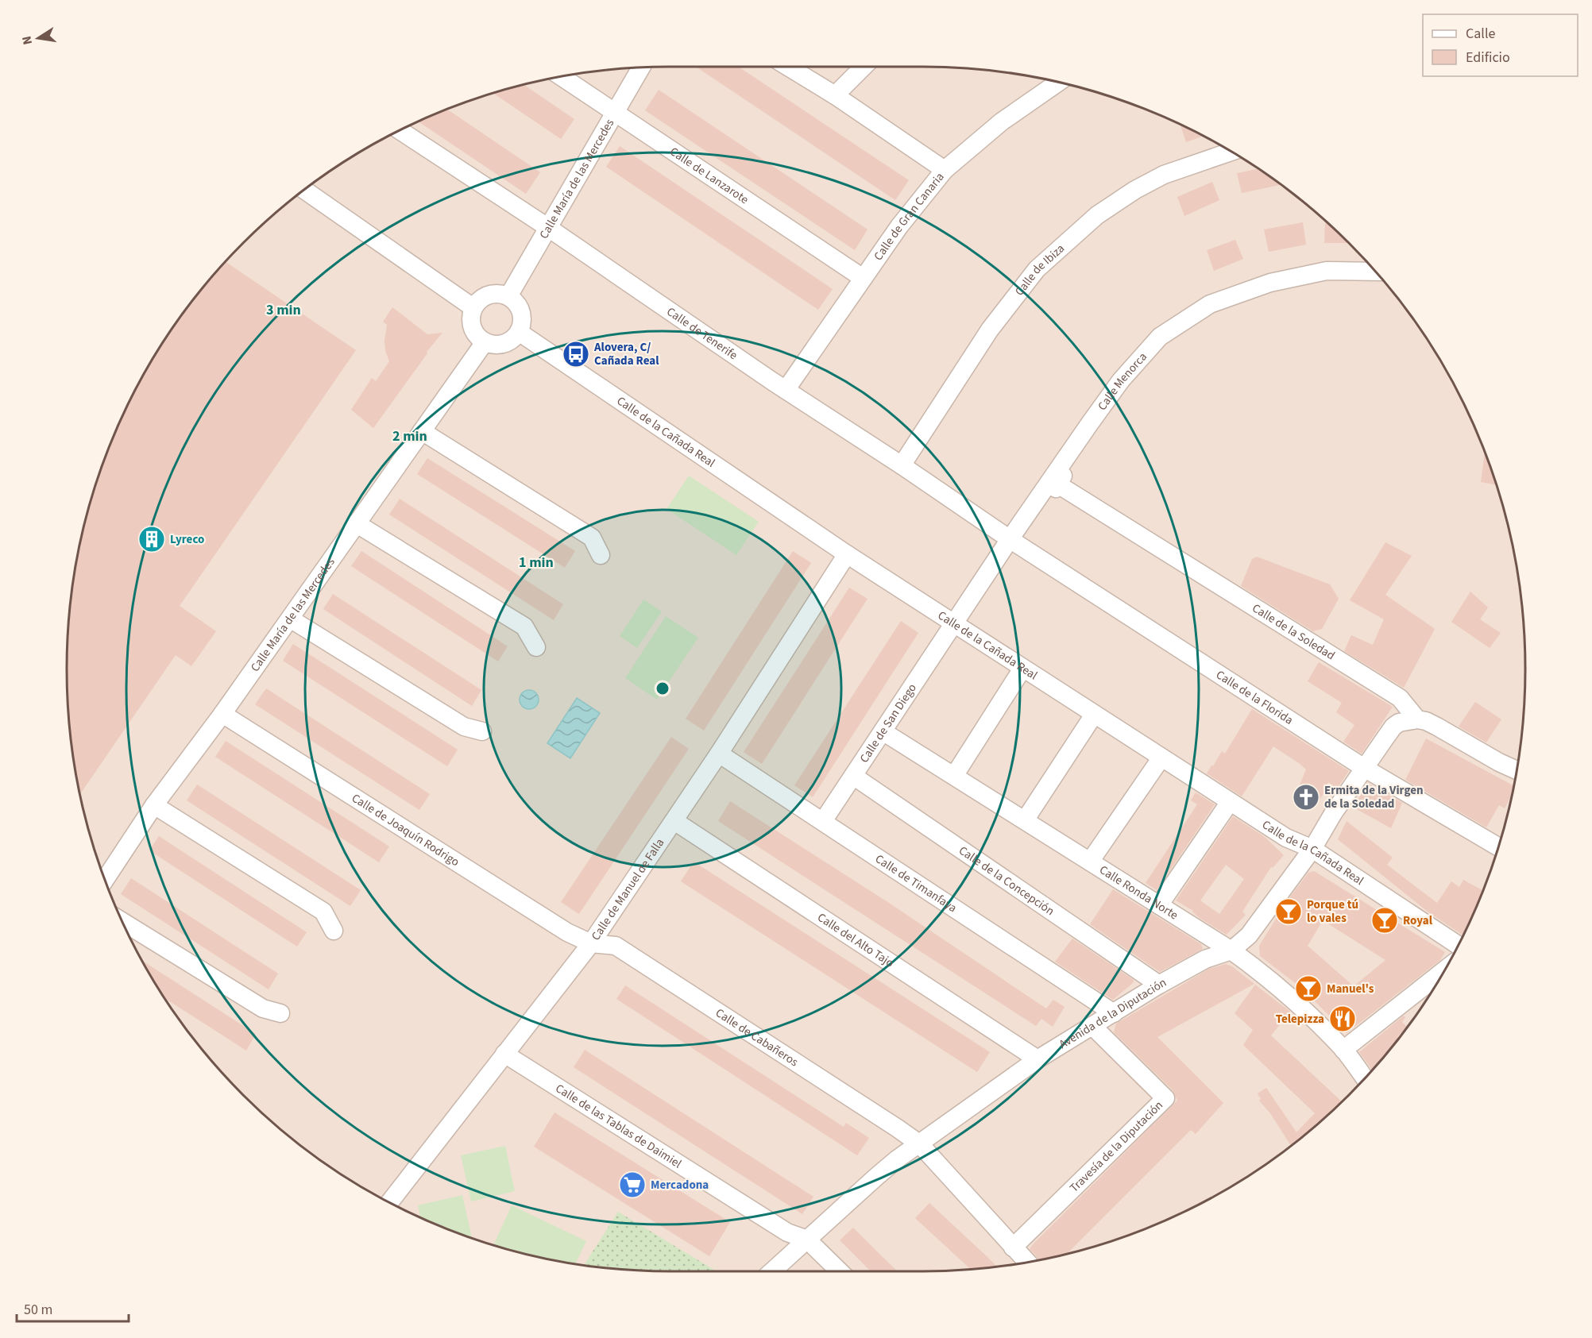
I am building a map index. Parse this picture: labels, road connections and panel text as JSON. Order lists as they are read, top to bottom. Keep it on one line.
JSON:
{"streets":{"street":["Calle de Lanzarote","Calle María de las Mercedes","Calle de Gran Canaria","Calle de Ibiza","Calle de Tenerife","Calle Menorca","Calle de la Cañada Real","Calle de la Soledad","Calle de la Florida","Calle de San Diego","Calle de Joaquín Rodrigo","Calle de la Concepción","Calle de Timanfaya","Calle de Manuel de Falla","Calle Ronda Norte","Calle del Alto Tajo","Avenida de la Diputación","Calle de Cabañeros","Calle de las Tablas de Daimiel","Travesía de la Diputación"]},"crossings":[["Calle de Lanzarote","Calle María de las Mercedes"],["Calle de Lanzarote","Calle de Gran Canaria"],["Calle María de las Mercedes","Calle de Tenerife"],["Calle María de las Mercedes","Calle de la Cañada Real"],["Calle María de las Mercedes","Calle de Joaquín Rodrigo"],["Calle de Gran Canaria","Calle de Tenerife"],["Calle de Ibiza","Calle de Tenerife"],["Calle de Tenerife","Calle Menorca"],["Calle de Tenerife","Calle de la Florida"],["Calle Menorca","Calle de la Cañada Real"],["Calle Menorca","Calle de la Soledad"],["Calle Menorca","Calle de la Florida"],["Calle Menorca","Calle de San Diego"],["Calle de la Cañada Real","Calle de San Diego"],["Calle de la Cañada Real","Calle de Manuel de Falla"],["Calle de la Cañada Real","Avenida de la Diputación"],["Calle de la Soledad","Avenida de la Diputación"],["Calle de la Florida","Avenida de la Diputación"],["Calle de San Diego","Calle de la Concepción"],["Calle de San Diego","Calle de Timanfaya"],["Calle de San Diego","Calle Ronda Norte"],["Calle de Joaquín Rodrigo","Calle de Manuel de Falla"],["Calle de Joaquín Rodrigo","Calle de Cabañeros"],["Calle de la Concepción","Avenida de la Diputación"],["Calle de Timanfaya","Calle de Manuel de Falla"],["Calle de Timanfaya","Avenida de la Diputación"],["Calle de Manuel de Falla","Calle del Alto Tajo"],["Calle de Manuel de Falla","Calle de Cabañeros"],["Calle de Manuel de Falla","Calle de las Tablas de Daimiel"],["Calle Ronda Norte","Avenida de la Diputación"],["Calle del Alto Tajo","Avenida de la Diputación"],["Avenida de la Diputación","Calle de Cabañeros"],["Avenida de la Diputación","Calle de las Tablas de Daimiel"],["Avenida de la Diputación","Travesía de la Diputación"],["Calle de Cabañeros","Travesía de la Diputación"]],"places":{"bus stop":["Alovera, C/ Cañada Real"],"building":["Lyreco"],"church":["Ermita de la Virgen de la Soledad"],"bar":["Porque tú lo vales","Royal","Manuel's"],"restaurant":["Telepizza"],"supermarket":["Mercadona"]},"legend":["Calle","Edificio"],"scale_bar":"50 m","north":"left","rings":["3 min","2 min","1 min"]}
